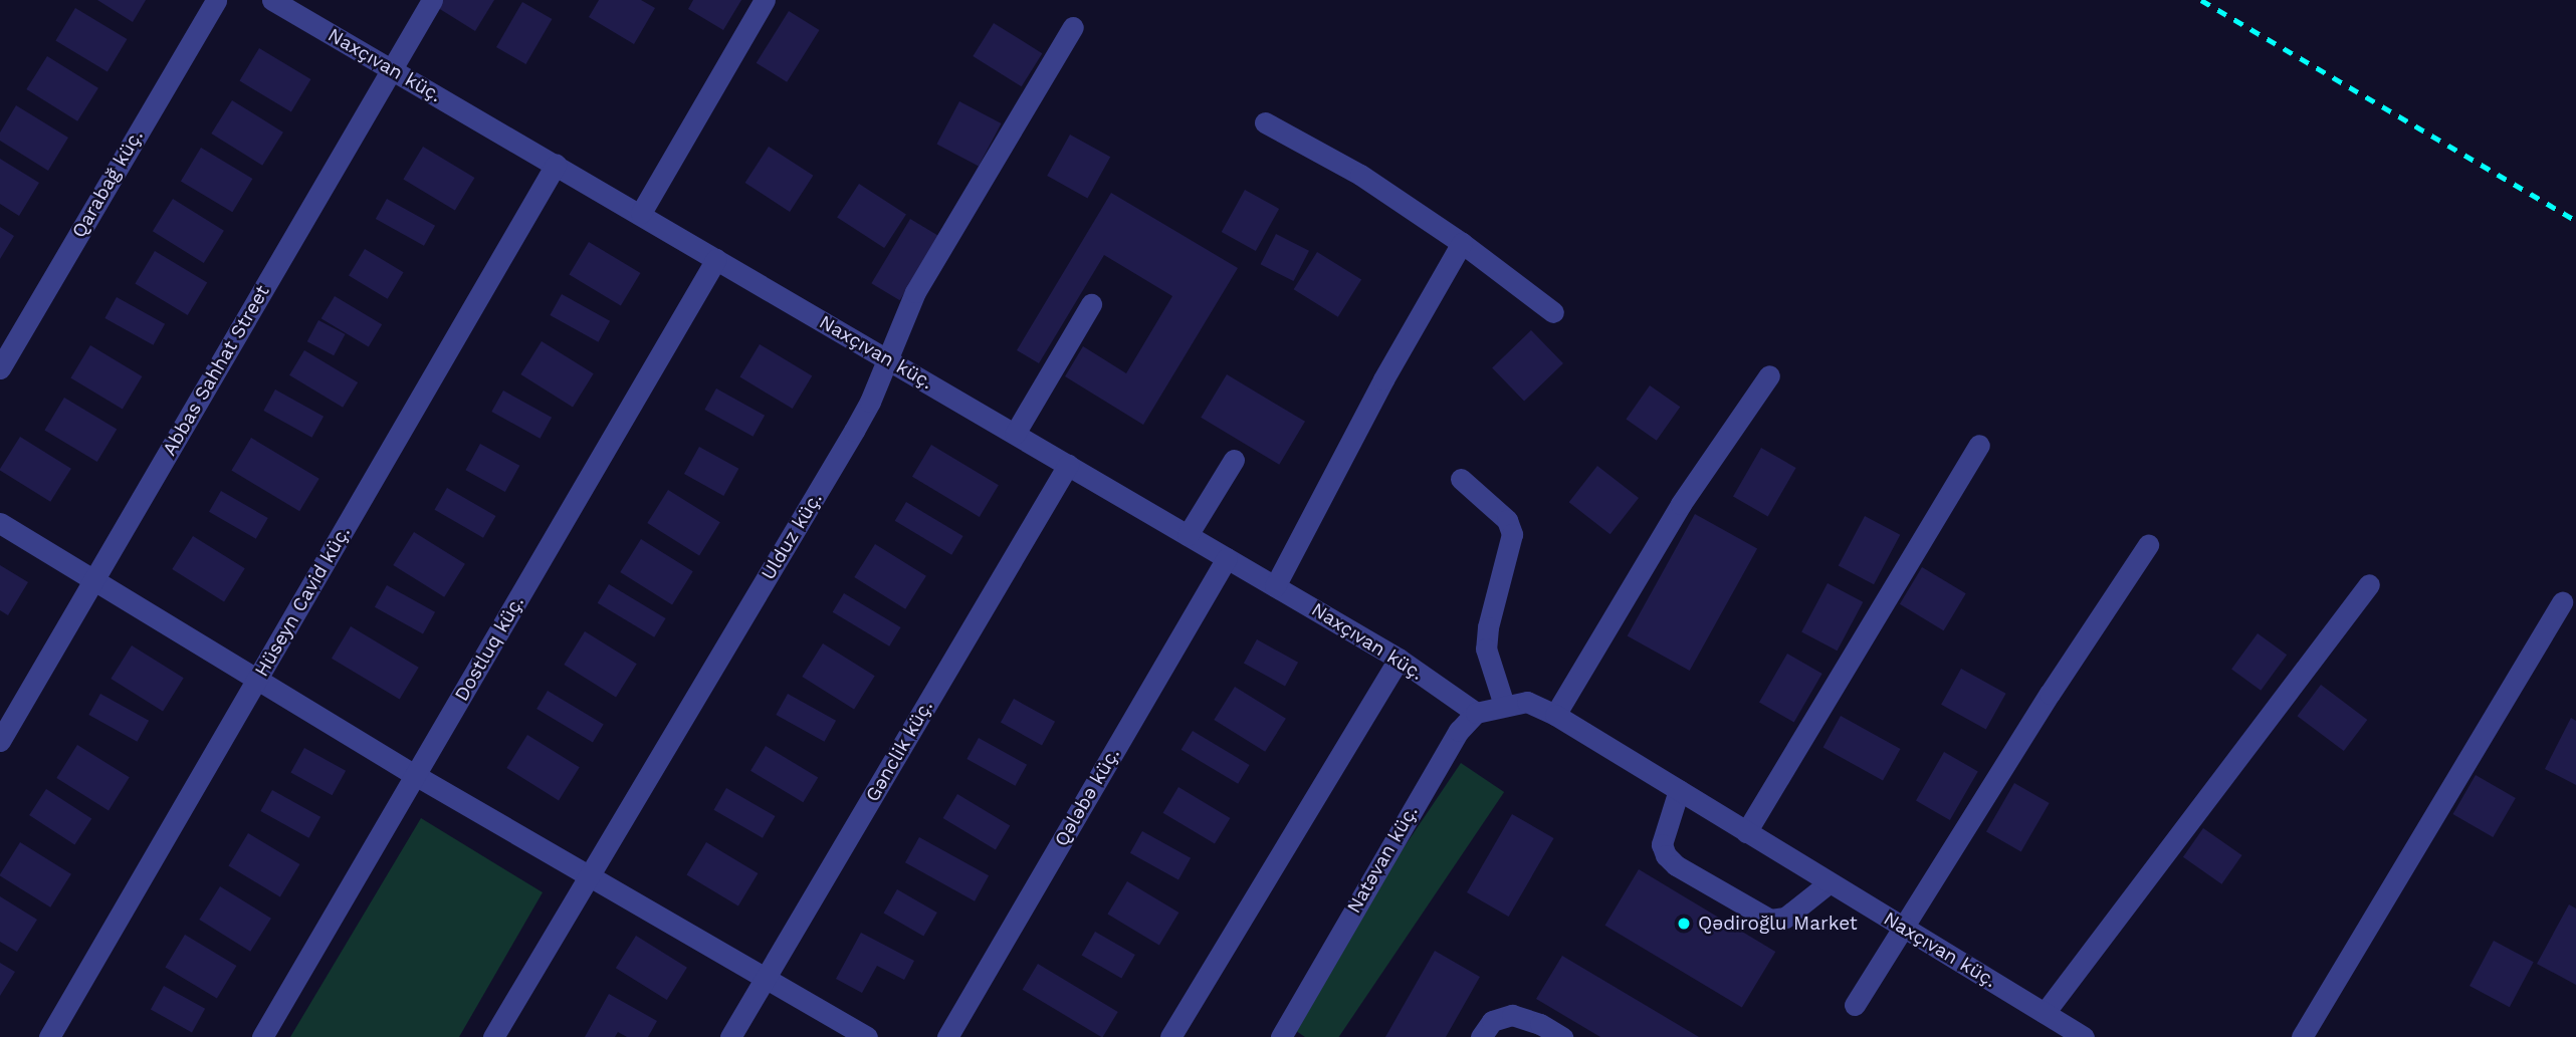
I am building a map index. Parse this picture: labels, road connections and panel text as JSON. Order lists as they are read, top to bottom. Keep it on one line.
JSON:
{"streets":{"street":["Naxçıvan küç.","Qarabağ küç.","Abbas Sahhat Street","Ulduz küç.","Hüseyn Cavid küç.","Dostluq küç.","Gənclik küç.","Qələbə küç.","Natəvan küç."]},"crossings":[["Naxçıvan küç.","Abbas Sahhat Street"],["Naxçıvan küç.","Ulduz küç."],["Naxçıvan küç.","Hüseyn Cavid küç."],["Naxçıvan küç.","Dostluq küç."],["Naxçıvan küç.","Gənclik küç."],["Naxçıvan küç.","Qələbə küç."],["Naxçıvan küç.","Natəvan küç."]],"places":["Qədiroğlu Market"]}
